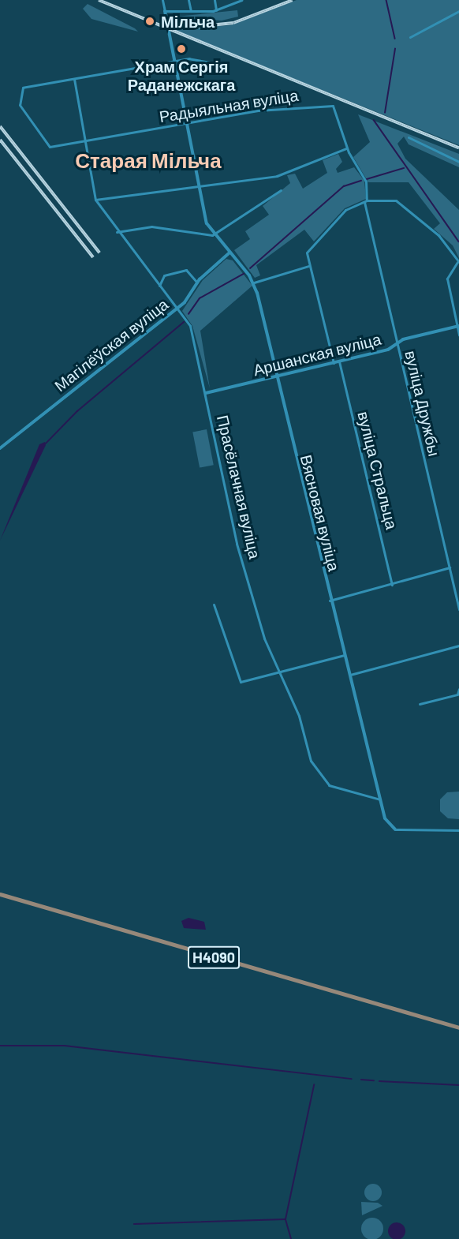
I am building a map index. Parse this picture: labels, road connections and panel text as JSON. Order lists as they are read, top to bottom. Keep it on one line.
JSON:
{"streets":{"main road":["Н4090"],"street":["Радыяльная вуліца","Магілёўская вуліца","Аршанская вуліца","вуліца Дружбы","вуліца Стральца","Прасёлачная вуліца","Вясновая вуліца"]},"crossings":[["Радыяльная вуліца","вуліца Дружбы"],["Магілёўская вуліца","Прасёлачная вуліца"],["Магілёўская вуліца","Вясновая вуліца"],["Аршанская вуліца","вуліца Дружбы"],["Аршанская вуліца","вуліца Стральца"],["Аршанская вуліца","Прасёлачная вуліца"],["Аршанская вуліца","Вясновая вуліца"],["Прасёлачная вуліца","Вясновая вуліца"]],"districts":["Старая Мільча"],"places":["Мільча","Храм Сергія Раданежскага"]}
